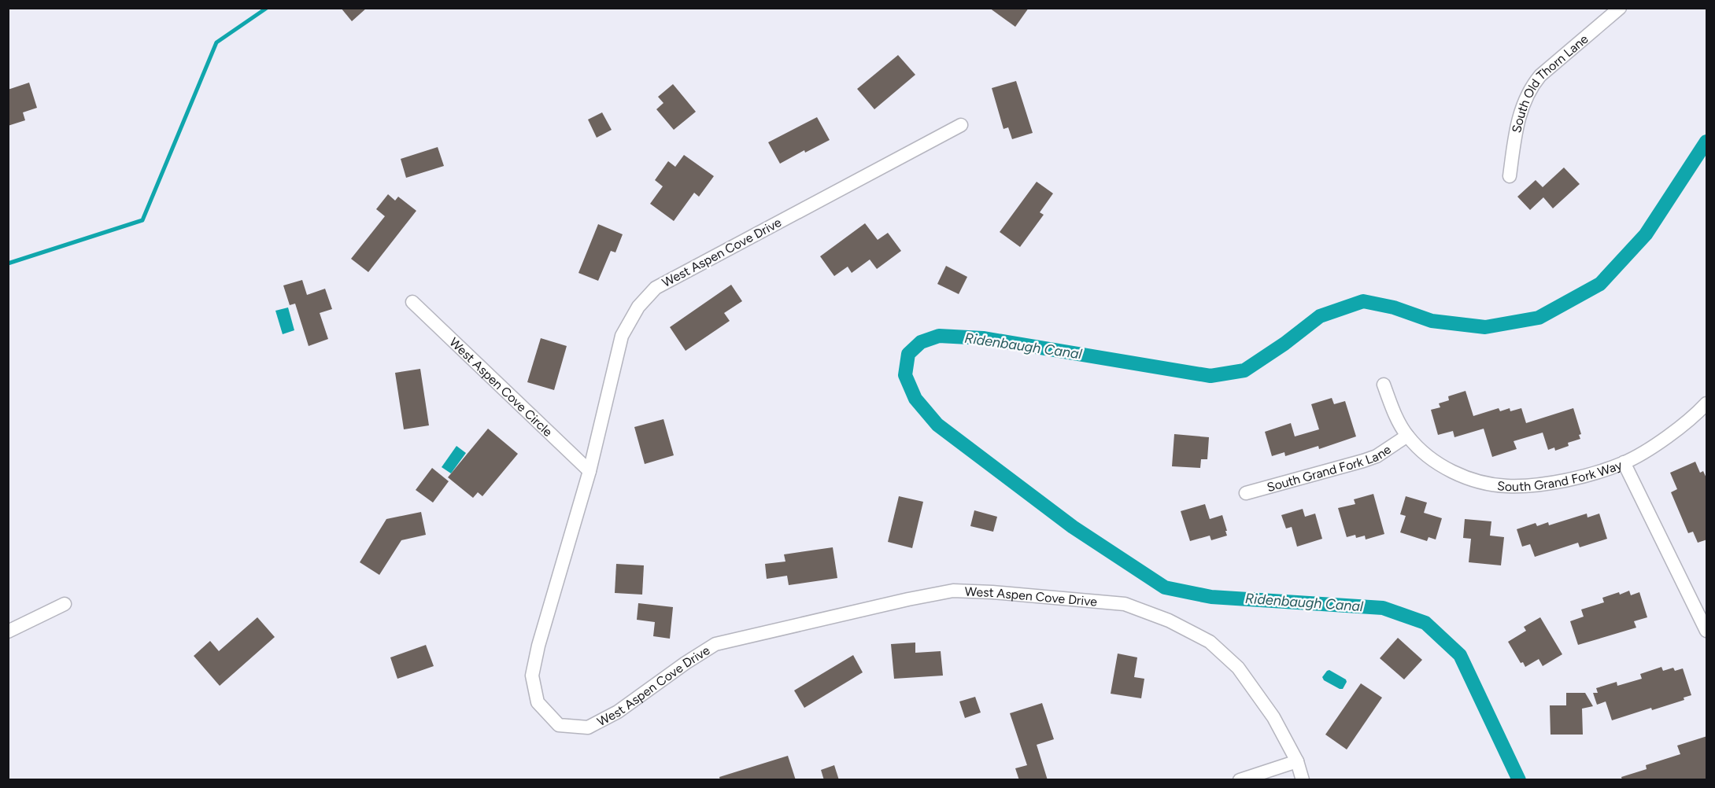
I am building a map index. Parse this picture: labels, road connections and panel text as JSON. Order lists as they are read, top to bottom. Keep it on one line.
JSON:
{"streets":{"street":["South Old Thorn Lane","West Aspen Cove Drive","West Aspen Cove Circle","South Grand Fork Lane","South Grand Fork Way"]},"crossings":[["West Aspen Cove Drive","West Aspen Cove Circle"],["South Grand Fork Lane","South Grand Fork Way"]],"water":["Ridenbaugh Canal"]}
